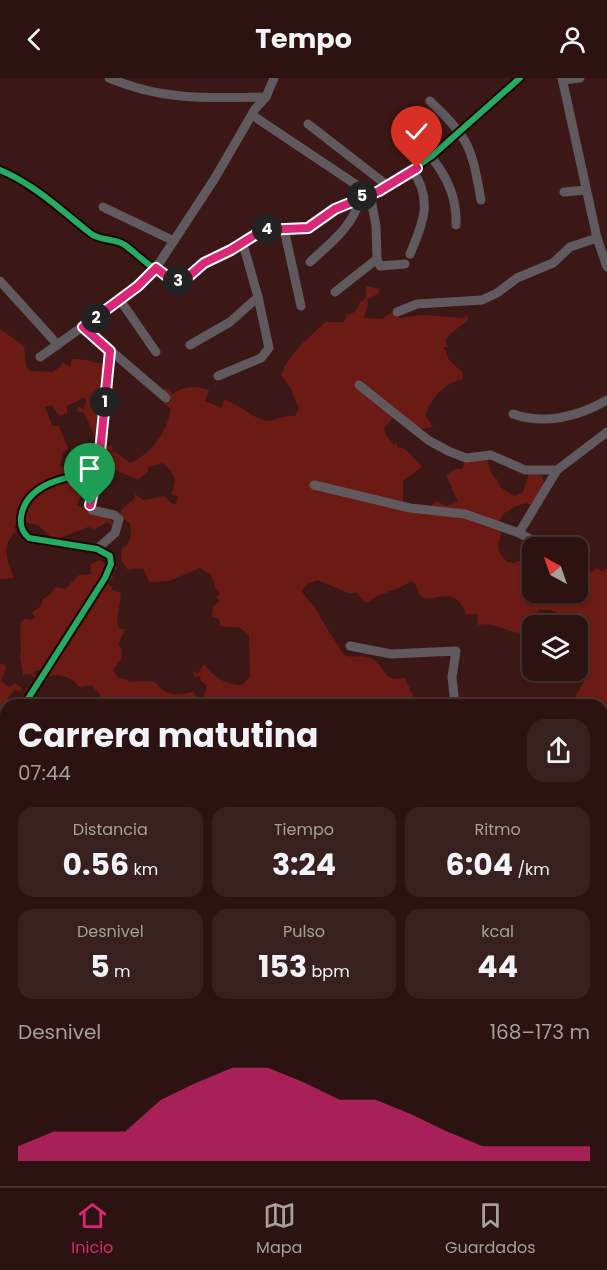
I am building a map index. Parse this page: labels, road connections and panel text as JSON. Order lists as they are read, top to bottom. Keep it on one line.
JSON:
{"north":"top left","page":{"header":"Tempo","pins":["5","4","3","2","1"],"heading":["Carrera matutina","07:44"],"stats":[["Distancia","0.56 km"],["Tiempo","3:24"],["Ritmo","6:04 /km"],["Desnivel","5 m"],["Pulso","153 bpm"],["kcal","44"]],"chart":["Desnivel","168–173 m"],"tabs":["Inicio","Mapa","Guardados"]}}
